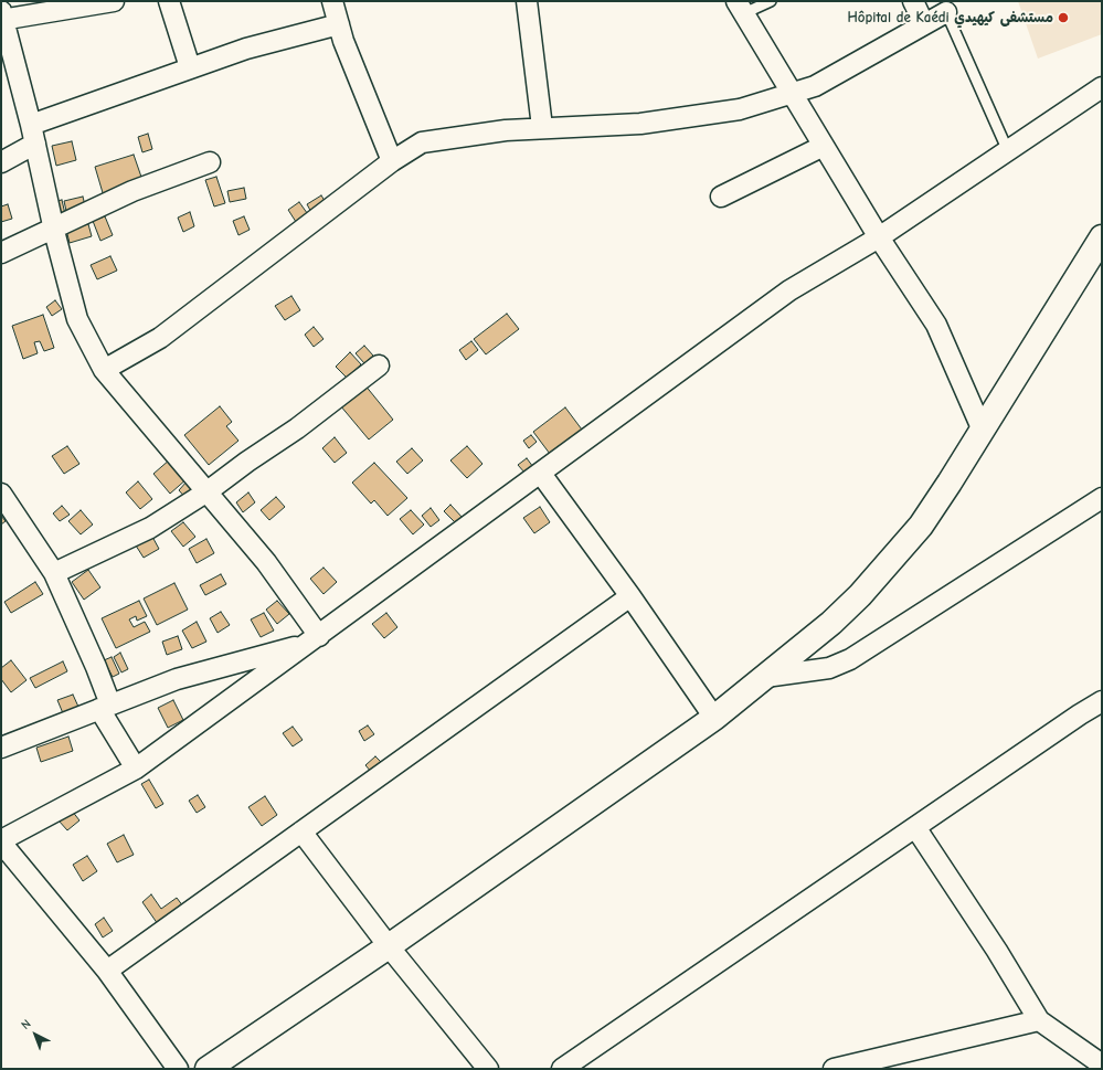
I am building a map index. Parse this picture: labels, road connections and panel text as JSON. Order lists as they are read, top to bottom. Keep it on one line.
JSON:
{"places":["Hôpital de Kaédi مستشفى كيهيدي"],"north":"top left"}
